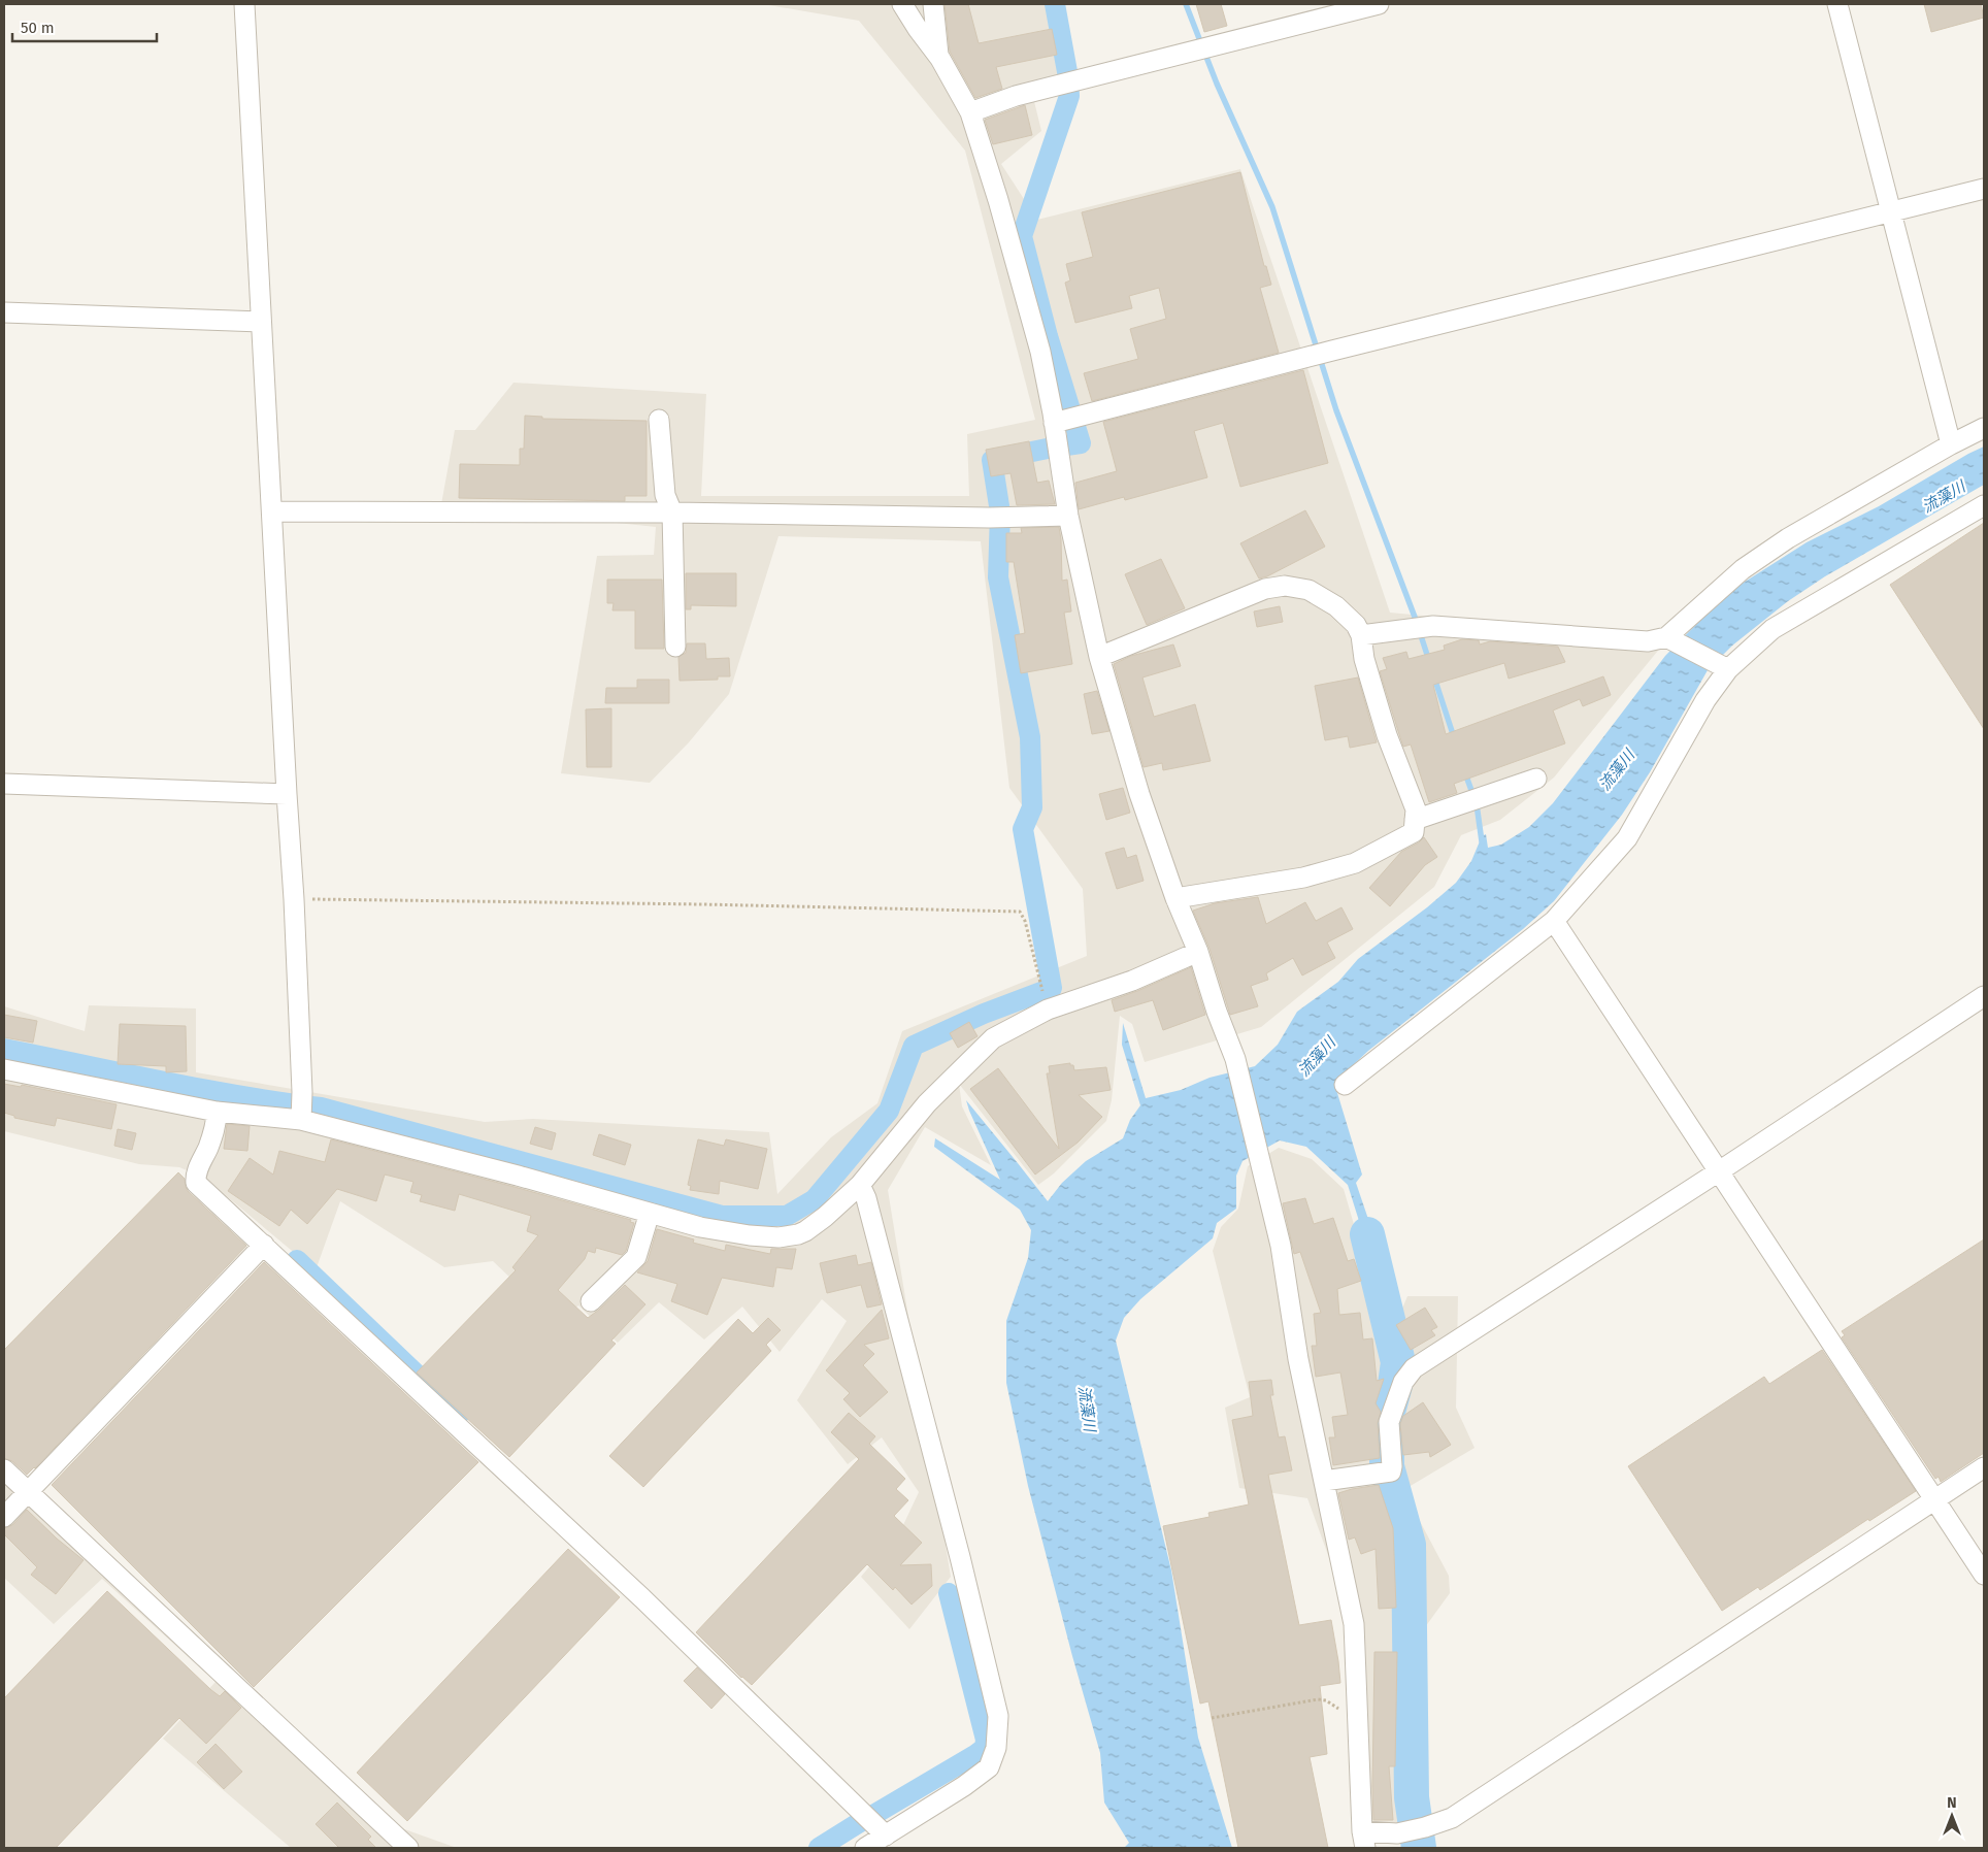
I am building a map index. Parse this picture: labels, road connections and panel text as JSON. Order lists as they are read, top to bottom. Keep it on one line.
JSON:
{"water":["流藻川"],"scale_bar":"50 m","north":"top"}
